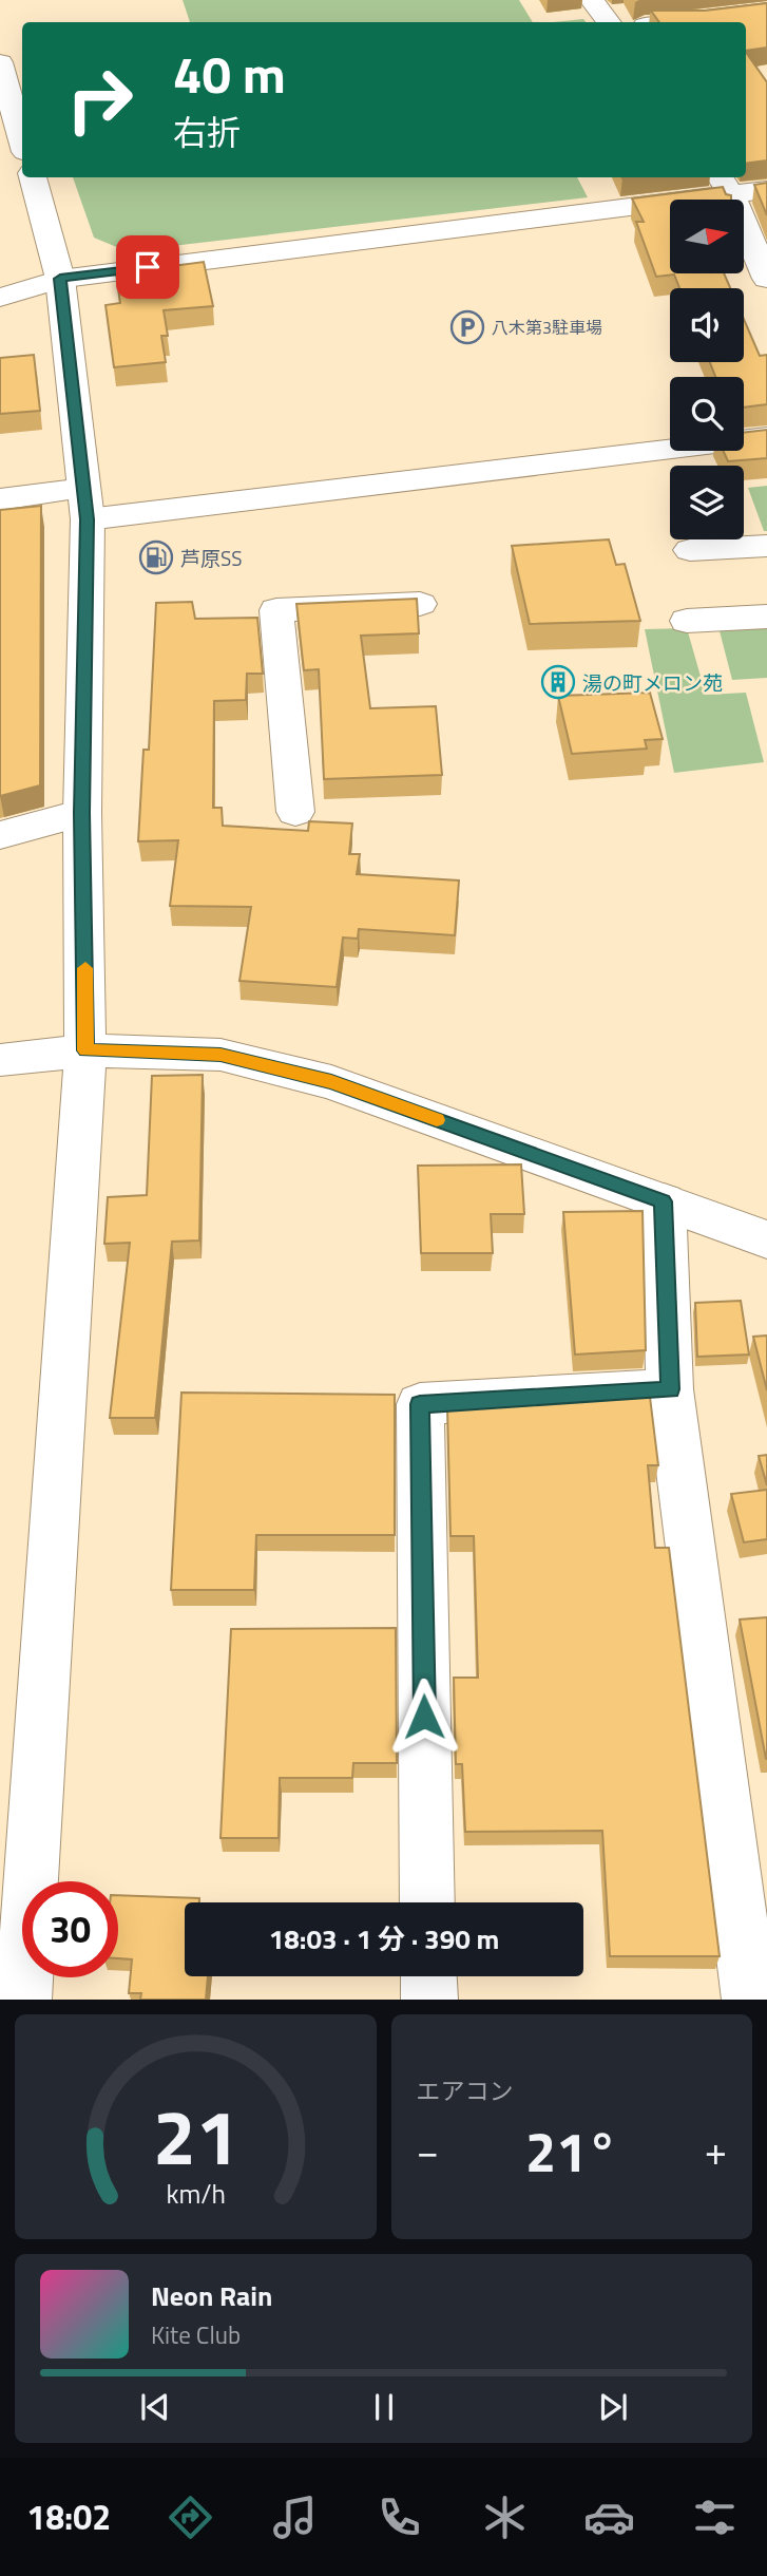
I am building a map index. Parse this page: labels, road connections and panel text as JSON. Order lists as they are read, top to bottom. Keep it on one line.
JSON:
{"places":{"parking":["八木第3駐車場"],"fuel station":["芦原SS"],"building":["湯の町メロン苑"]},"north":"right","page":{"turn":["40 m","右折"],"limit":"30","trip":"18:03 · 1 分 · 390 m","tile":"エアコン","heat":["−","21°","+"],"song":["Neon Rain","Kite Club"],"tabs":"18:02","gauge":["21","km/h"]}}
